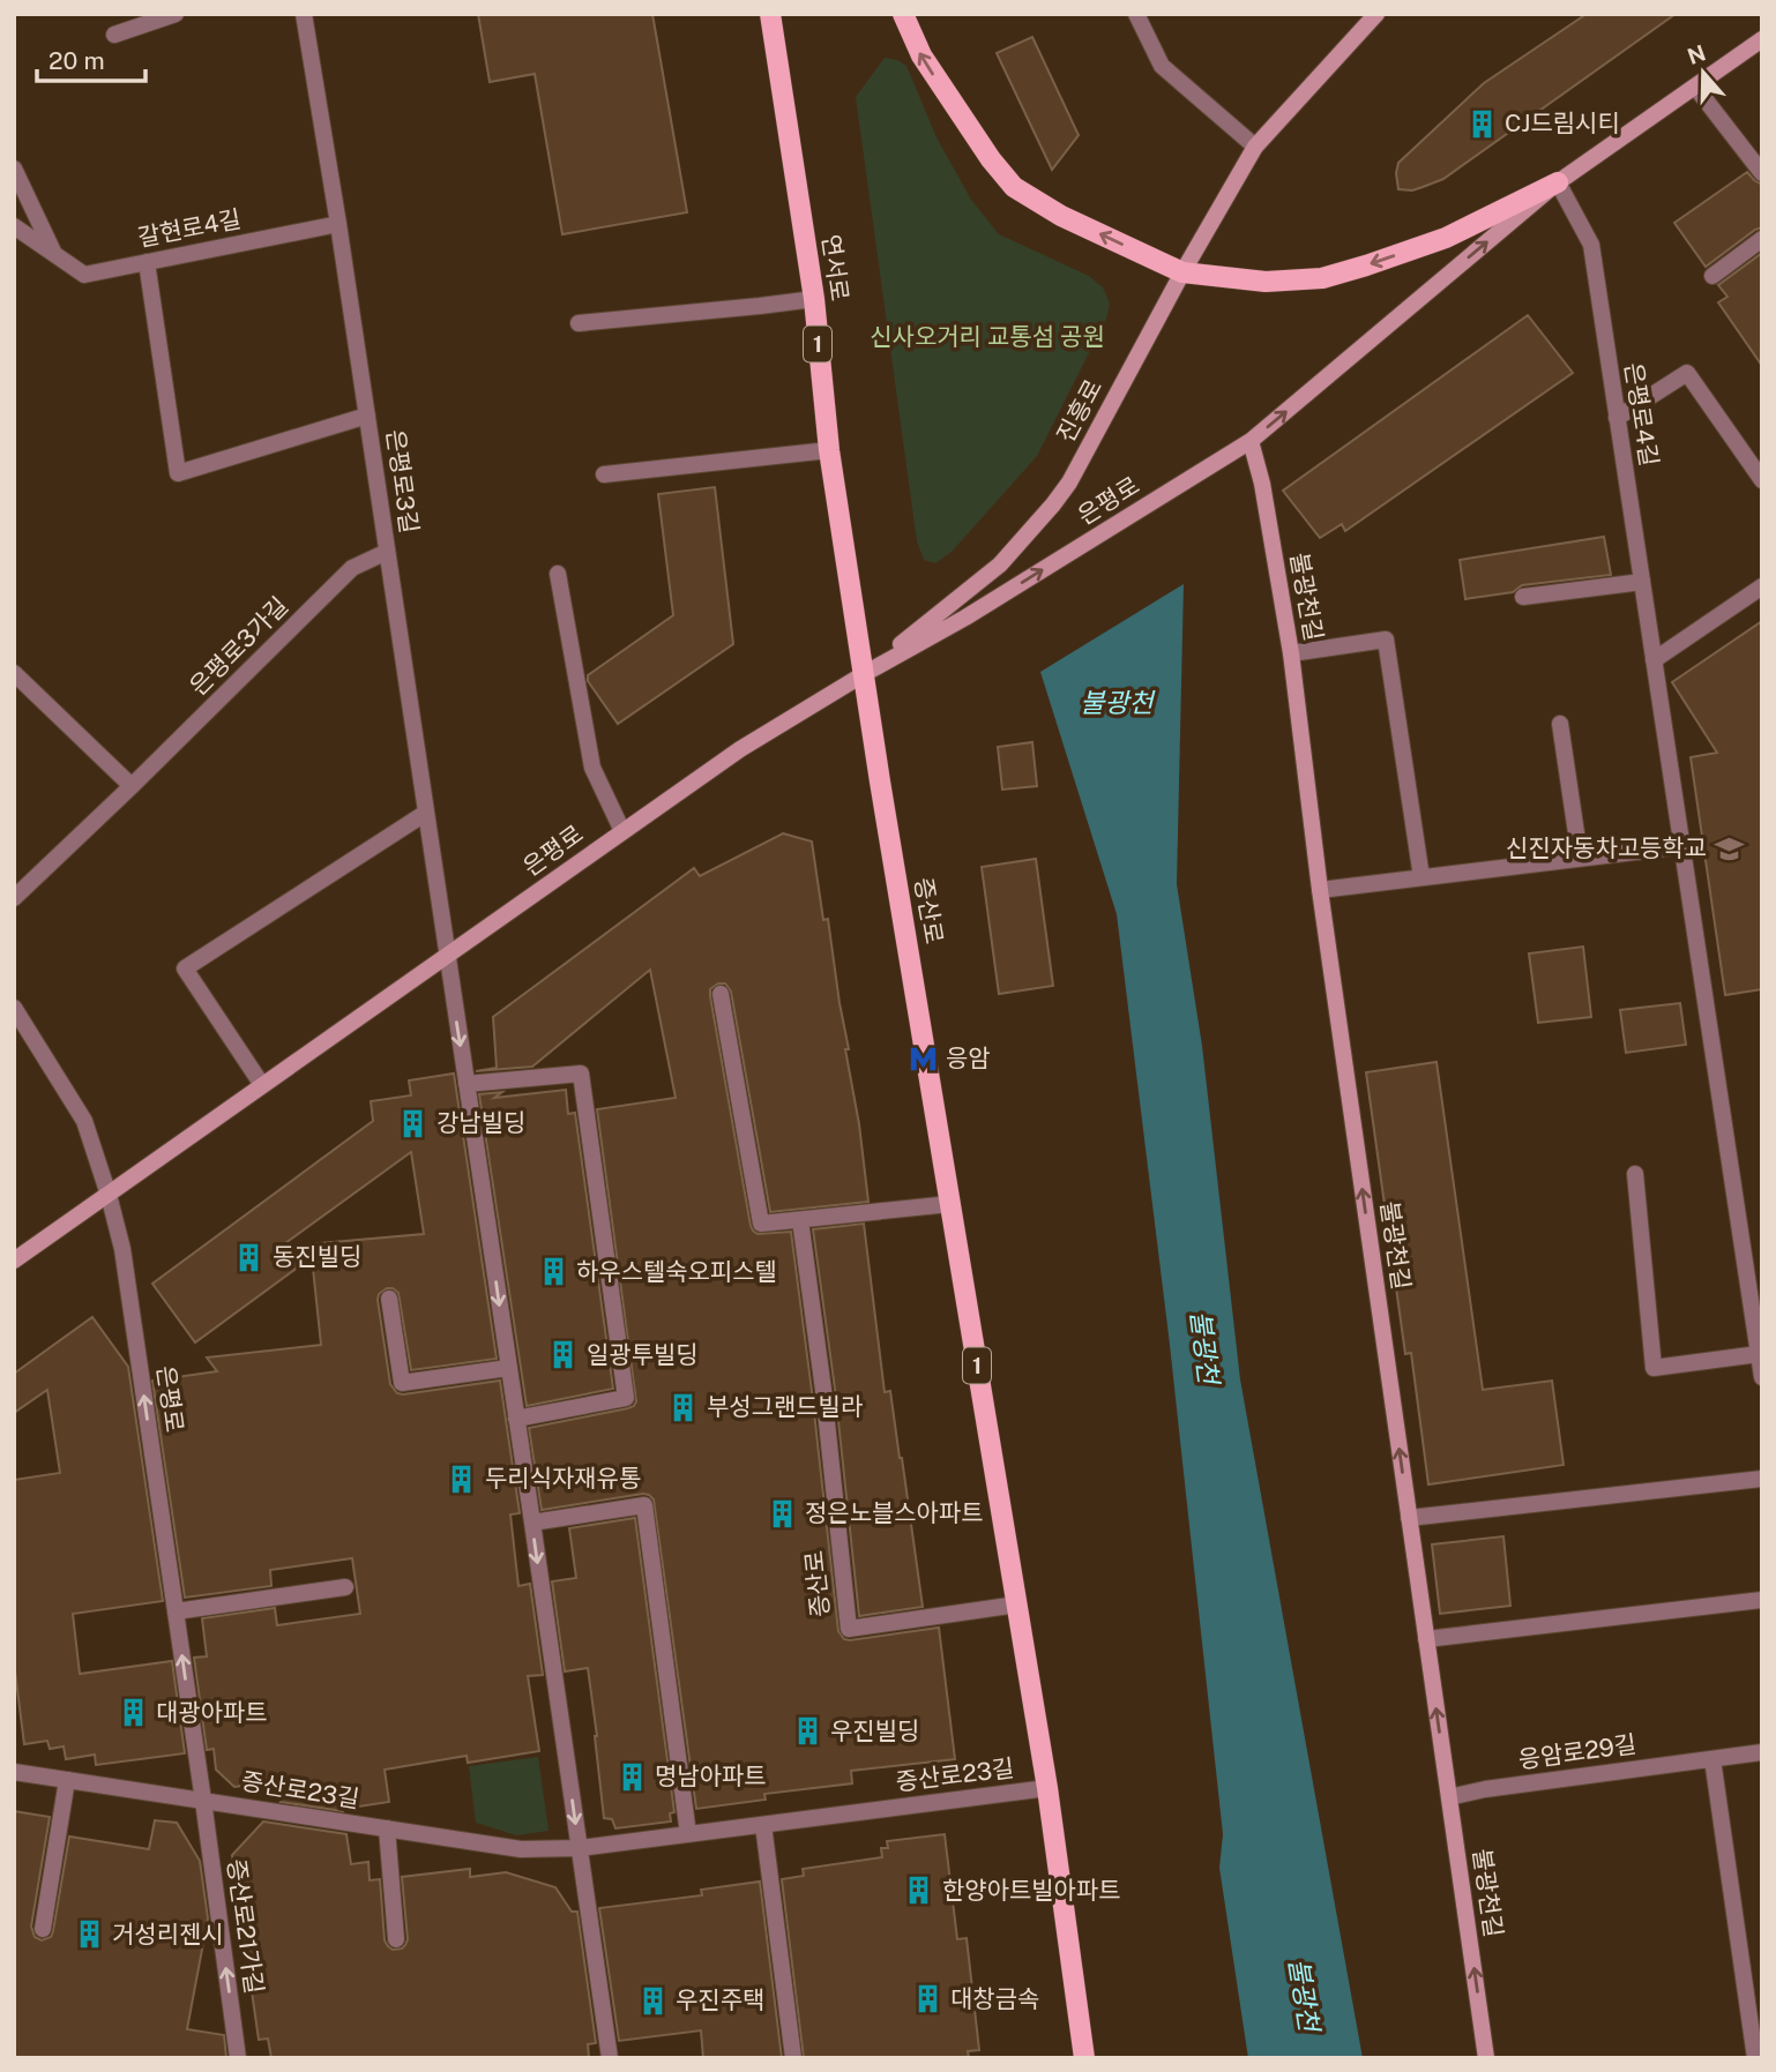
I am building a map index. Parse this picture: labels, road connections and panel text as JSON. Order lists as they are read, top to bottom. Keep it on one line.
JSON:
{"streets":{"main road":["연서로","1","진흥로","은평로","불광천길","증산로"],"street":["갈현로4길","은평로4길","은평로3길","은평로3가길","응암로29길","증산로23길","증산로21가길"]},"crossings":[["갈현로4길","은평로3길"],["연서로","진흥로"],["연서로","은평로"],["연서로","증산로"],["진흥로","은평로"],["진흥로","증산로"],["은평로4길","은평로"],["은평로3길","은평로"],["은평로3길","은평로3가길"],["은평로","불광천길"],["은평로","증산로"],["은평로","증산로23길"],["은평로","증산로21가길"],["불광천길","응암로29길"],["증산로","증산로23길"],["증산로23길","증산로21가길"]],"one_way":["은평로","불광천길","증산로21가길"],"water":["불광천"],"parks":["신사오거리 교통섬 공원"],"places":{"building":["CJ드림시티","강남빌딩","동진빌딩","하우스텔숙오피스텔","일광투빌딩","부성그랜드빌라","두리식자재유통","정은노블스아파트","대광아파트","우진빌딩","명남아파트","한양아트빌아파트","거성리젠시","대창금속","우진주택"],"school or university":["신진자동차고등학교"],"metro station":["응암"]},"scale_bar":"20 m","north":"top"}
